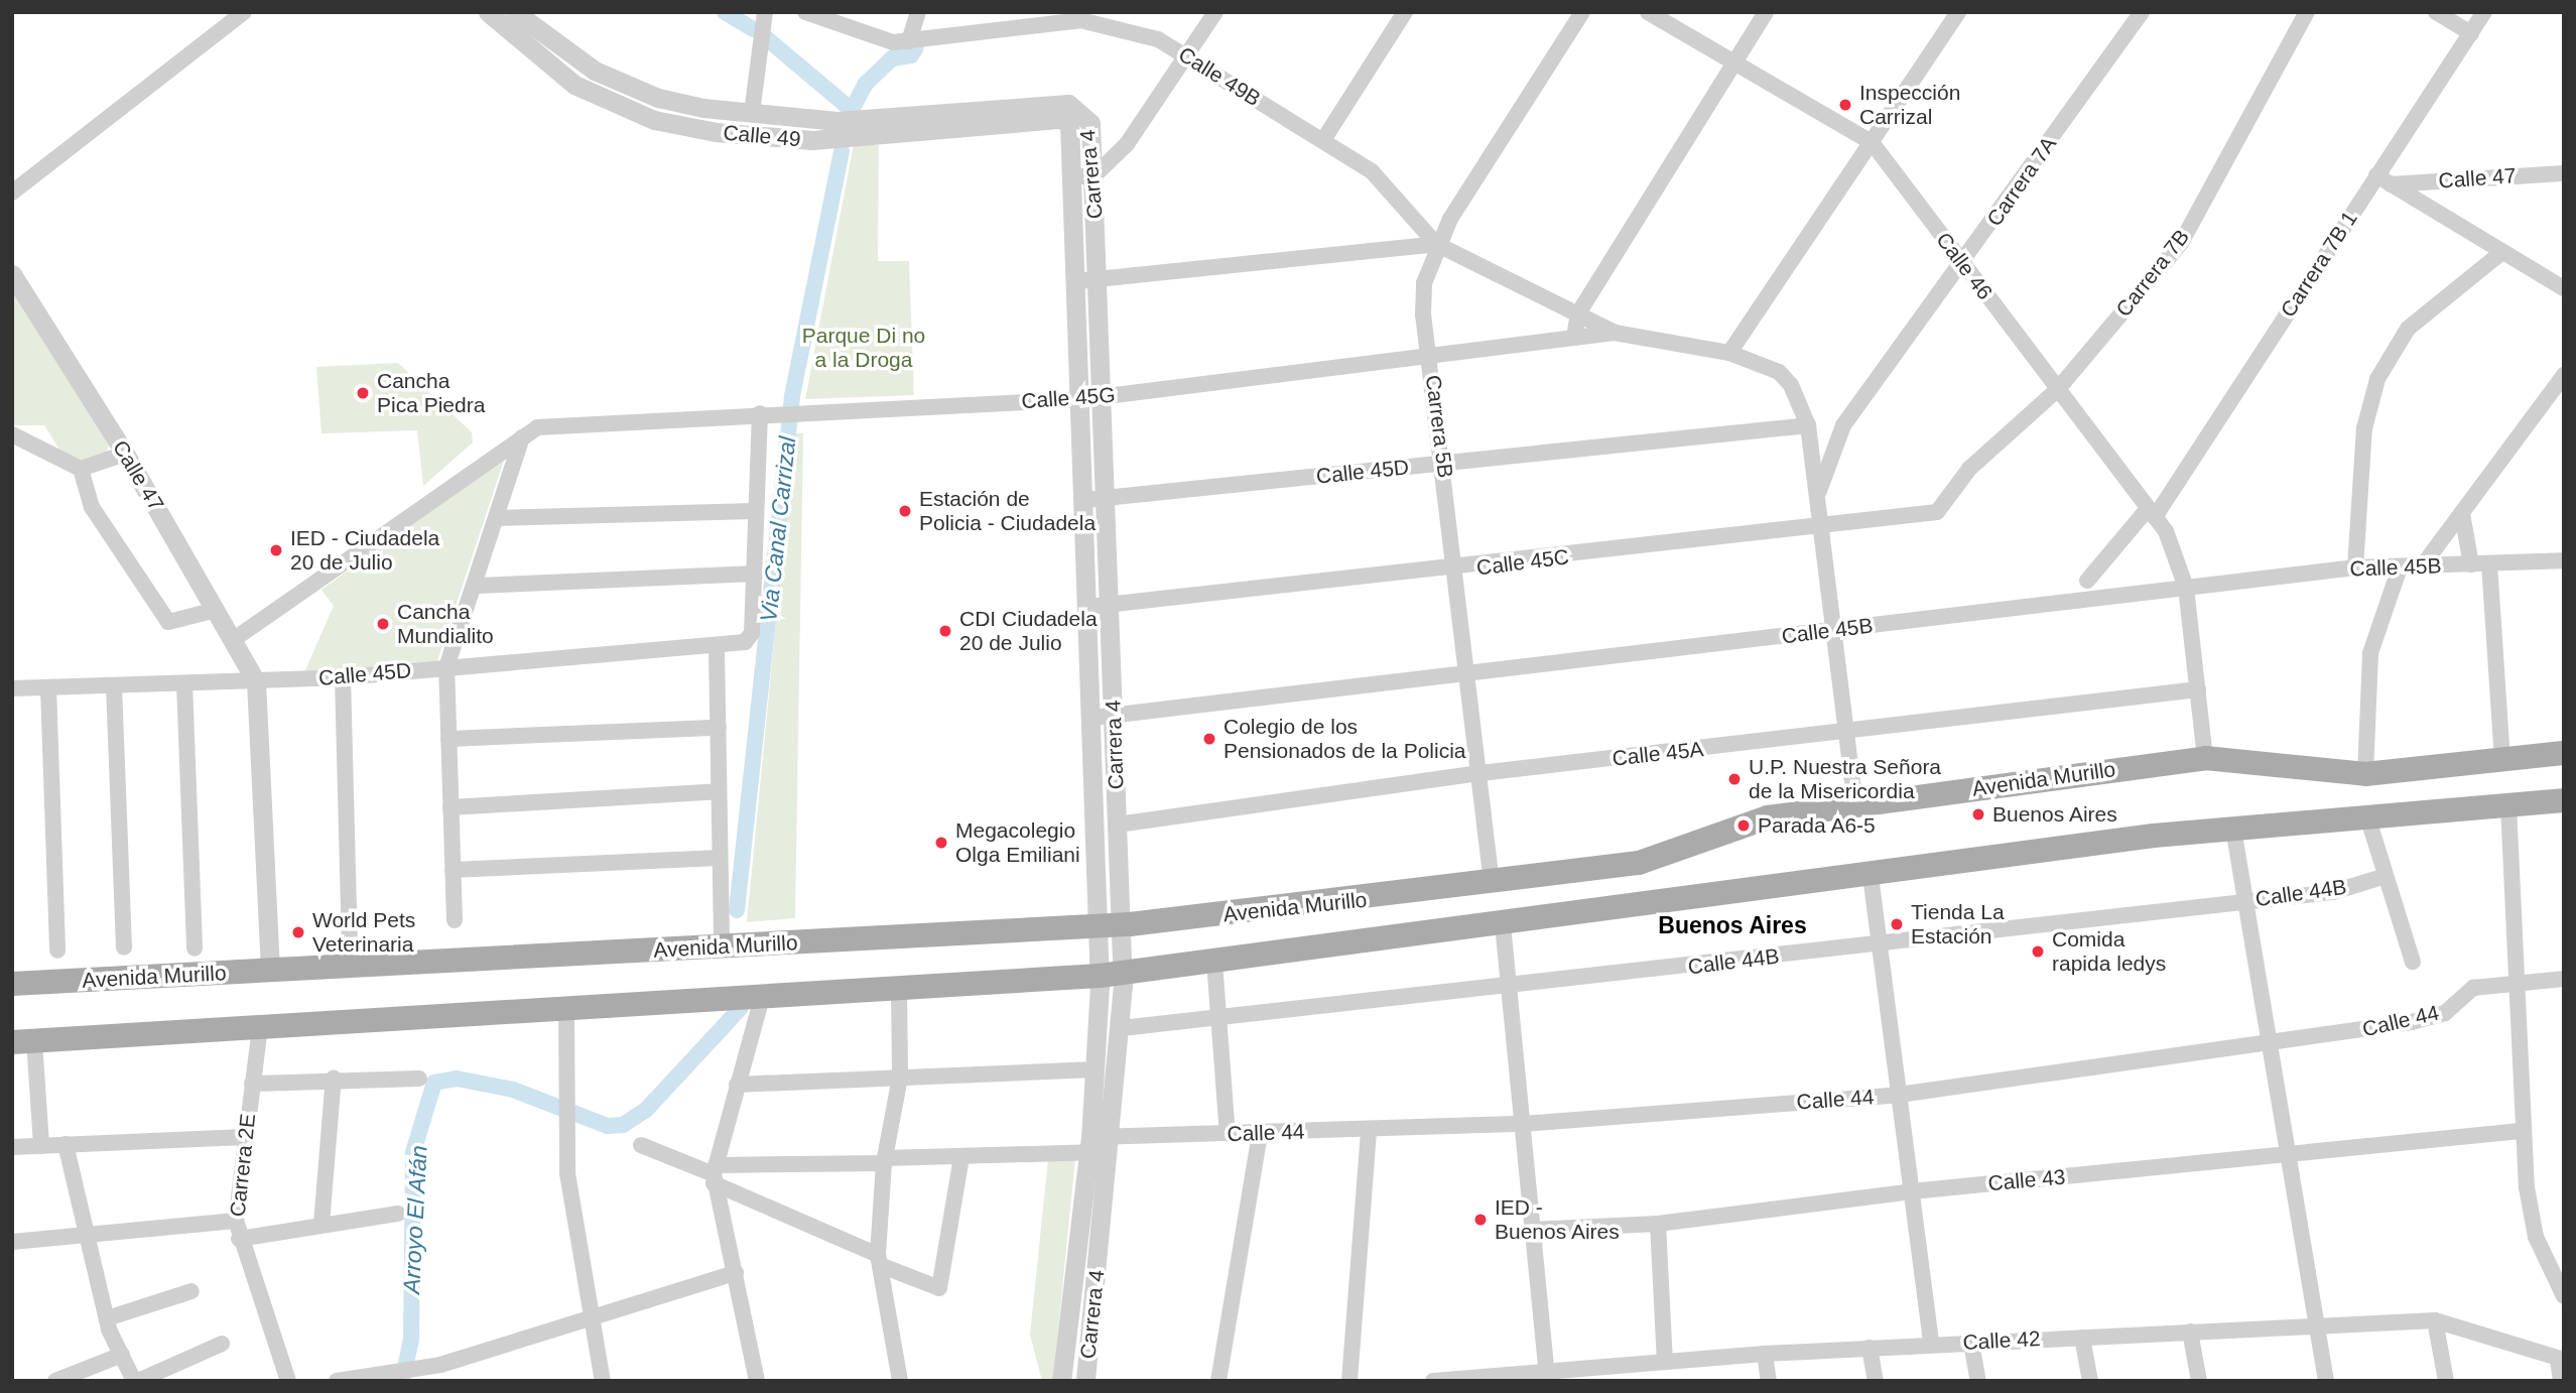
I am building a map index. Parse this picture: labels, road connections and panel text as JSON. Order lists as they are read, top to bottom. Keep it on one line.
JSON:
{"streets":{"main road":["Avenida Murillo"],"street":["Calle 49B","Calle 49","Carrera 4","Calle 47","Carrera 7A","Carrera 7B 1","Calle 46","Carrera 7B","Calle 45G","Carrera 5B","Calle 45D","Calle 45C","Calle 45B","Calle 45A","Calle 44B","Calle 44","Carrera 2E","Calle 43","Calle 42"]},"crossings":[["Calle 49B","Calle 45G"],["Calle 49B","Carrera 5B"],["Calle 49","Carrera 4"],["Carrera 4","Calle 45G"],["Carrera 4","Calle 45D"],["Carrera 4","Calle 45C"],["Carrera 4","Calle 45B"],["Carrera 4","Calle 45A"],["Carrera 4","Avenida Murillo"],["Carrera 4","Calle 44B"],["Carrera 4","Calle 44"],["Calle 47","Carrera 7B 1"],["Calle 47","Calle 45D"],["Carrera 7A","Calle 46"],["Carrera 7B 1","Calle 46"],["Calle 46","Carrera 7B"],["Calle 46","Calle 45B"],["Calle 46","Calle 45A"],["Calle 46","Avenida Murillo"],["Carrera 7B","Calle 45C"],["Calle 45G","Carrera 5B"],["Calle 45G","Calle 45D"],["Carrera 5B","Calle 45D"],["Carrera 5B","Calle 45C"],["Carrera 5B","Calle 45B"],["Carrera 5B","Calle 45A"],["Carrera 5B","Avenida Murillo"],["Avenida Murillo","Carrera 2E"]],"districts":["Buenos Aires"],"water":["Via Canal Carrizal","Arroyo El Afán"],"parks":["Parque Di no a la Droga"],"places":["Inspección Carrizal","Cancha Pica Piedra","Estación de Policia - Ciudadela","IED - Ciudadela 20 de Julio","Cancha Mundialito","CDI Ciudadela 20 de Julio","Colegio de los Pensionados de la Policia","U.P. Nuestra Señora de la Misericordia","Buenos Aires","Parada A6-5","Megacolegio Olga Emiliani","Tienda La Estación","World Pets Veterinaria","Comida rapida ledys","IED - Buenos Aires"]}
